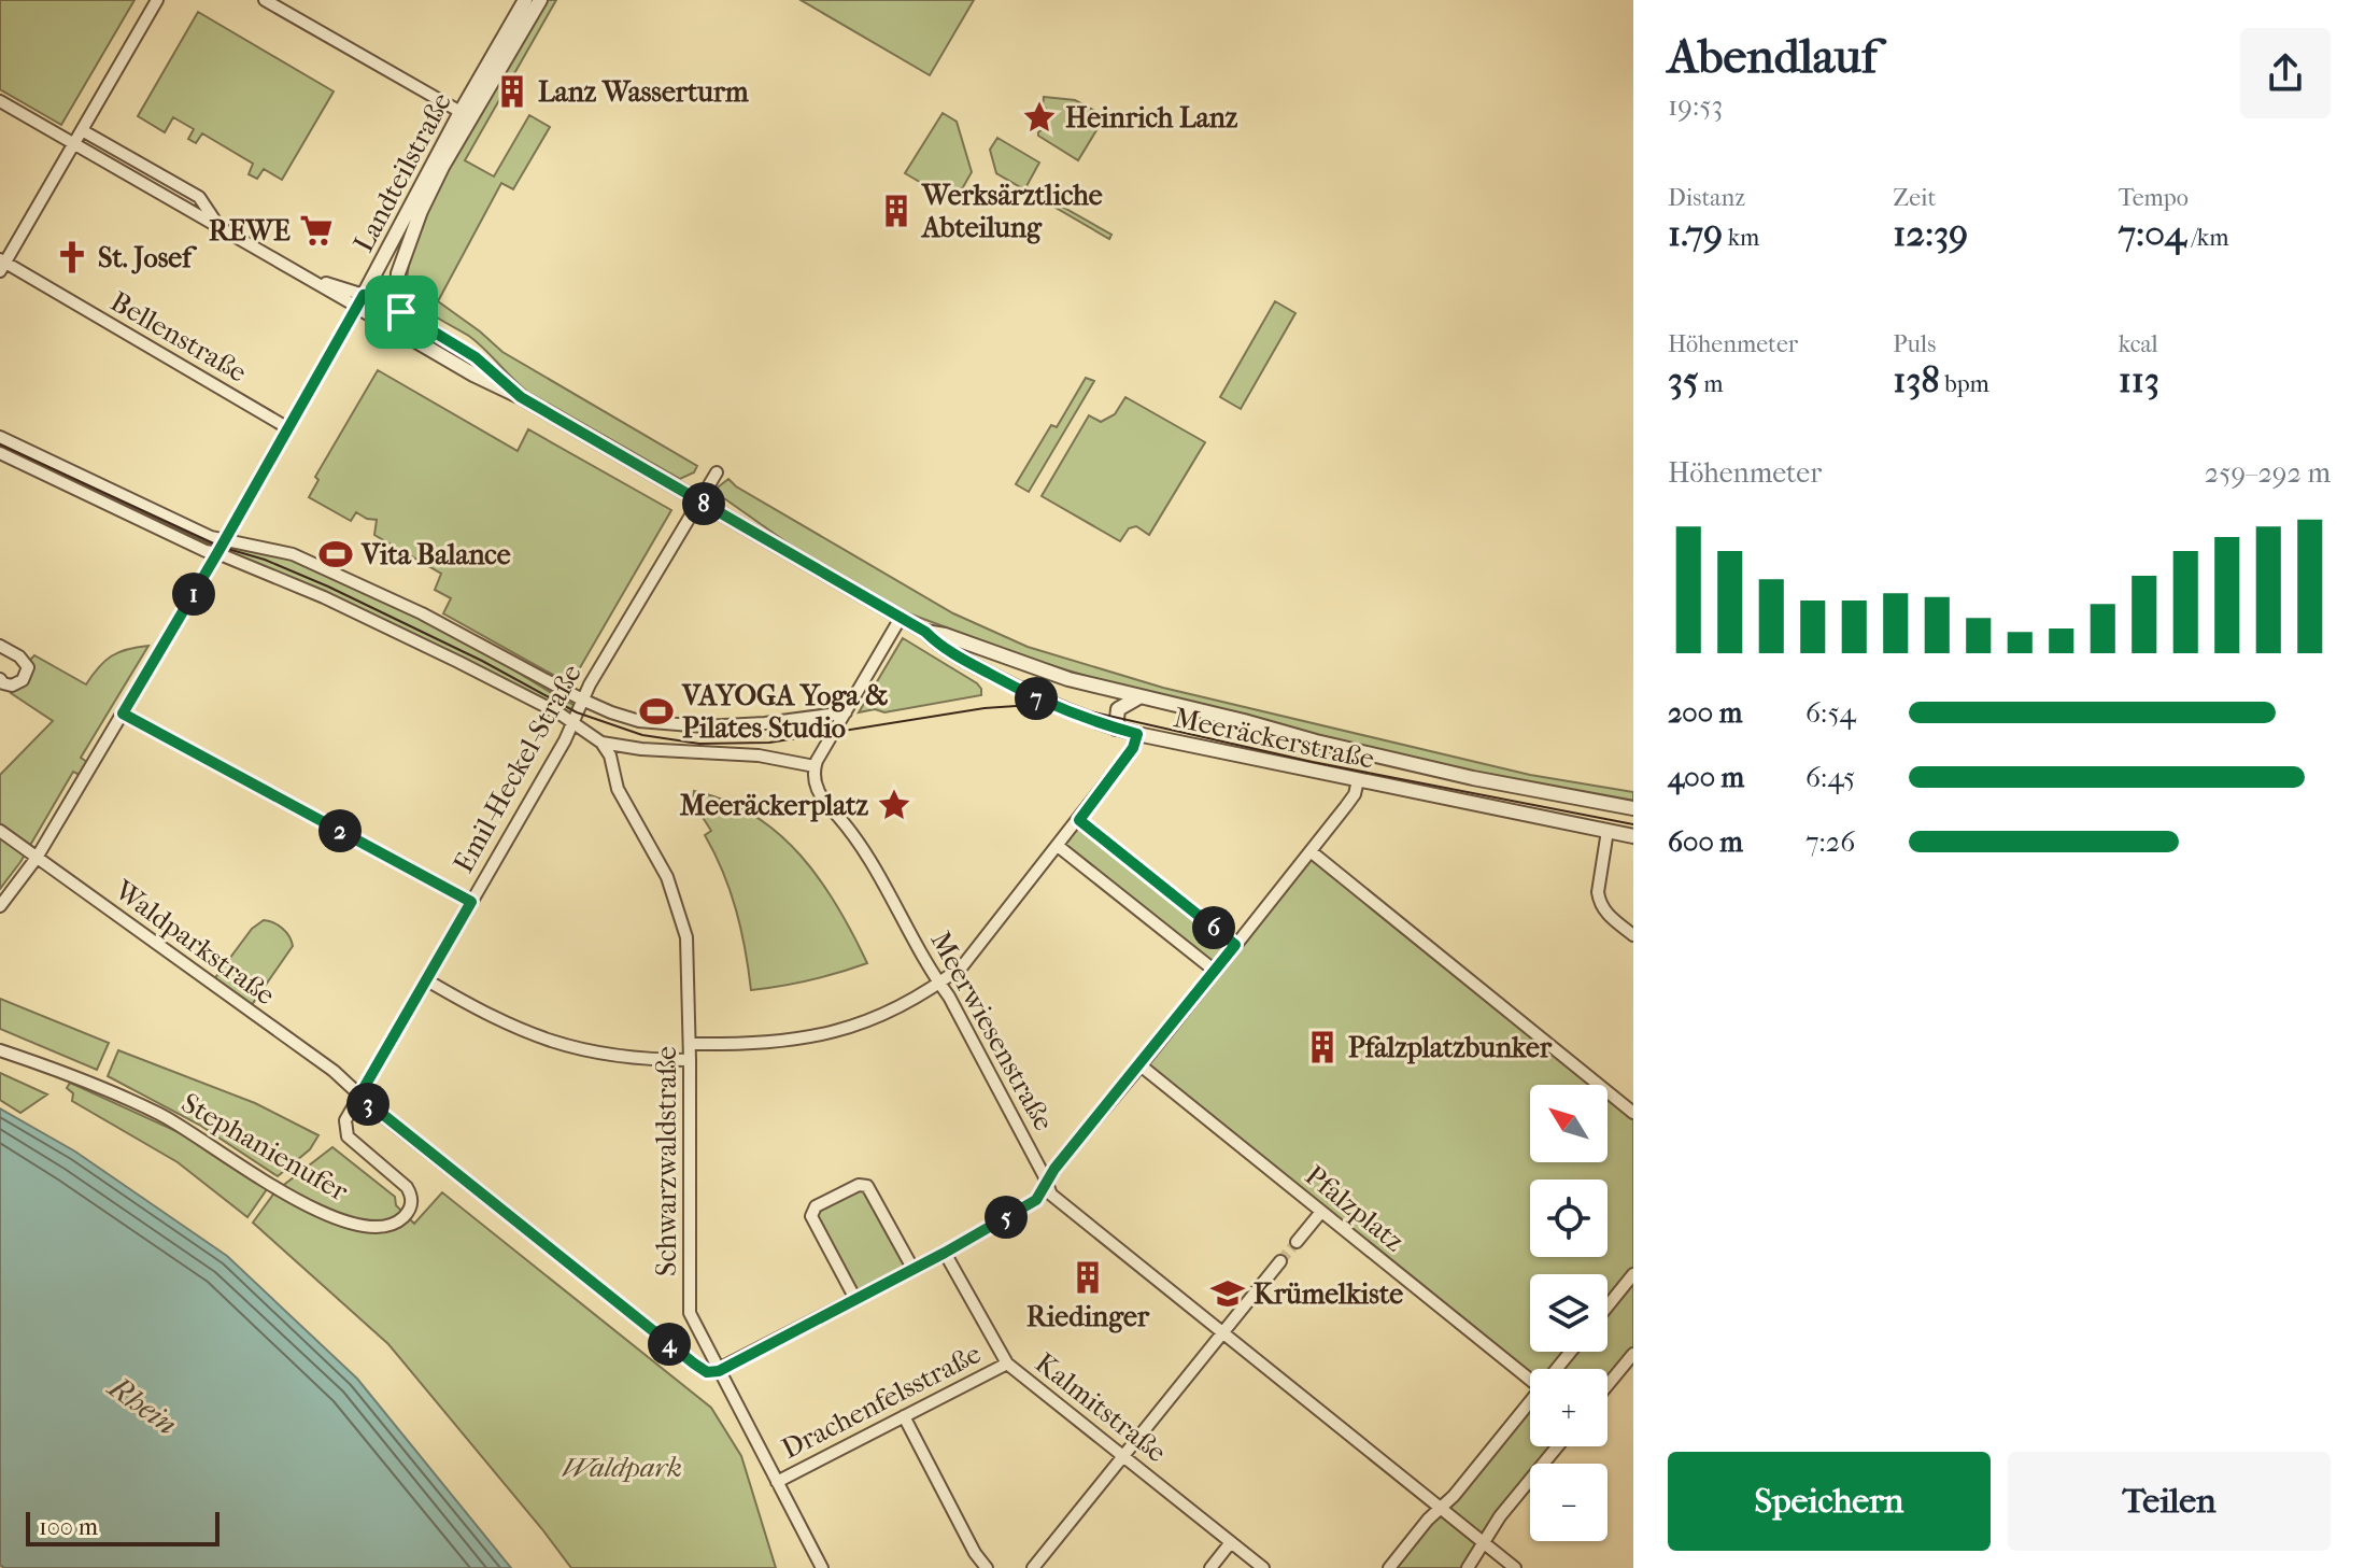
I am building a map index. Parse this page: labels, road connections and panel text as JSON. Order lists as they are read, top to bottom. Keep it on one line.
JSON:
{"streets":{"street":["Landteilstraße","Bellenstraße","Meeräckerstraße","Emil-Heckel-Straße","Waldparkstraße","Meerwiesenstraße","Stephanienufer","Schwarzwaldstraße","Pfalzplatz","Drachenfelsstraße","Kalmitstraße"]},"crossings":[["Landteilstraße","Bellenstraße"],["Landteilstraße","Waldparkstraße"],["Meeräckerstraße","Emil-Heckel-Straße"],["Emil-Heckel-Straße","Waldparkstraße"],["Emil-Heckel-Straße","Stephanienufer"],["Waldparkstraße","Schwarzwaldstraße"],["Schwarzwaldstraße","Drachenfelsstraße"],["Drachenfelsstraße","Kalmitstraße"]],"water":["Rhein"],"parks":["Waldpark"],"places":{"building":["Lanz Wasserturm","Werksärztliche Abteilung","Pfalzplatzbunker","Riedinger"],"place":["Heinrich Lanz","Meeräckerplatz"],"supermarket":["REWE"],"church":["St. Josef"],"sports":["Vita Balance","VAYOGA Yoga & Pilates Studio"],"school or university":["Krümelkiste"]},"scale_bar":"100 m","north":"top left","page":{"heading":["Abendlauf","19:53"],"stats":[["Distanz","1.79 km"],["Zeit","12:39"],["Tempo","7:04 /km"],["Höhenmeter","35 m"],["Puls","138 bpm"],["kcal","113"]],"chart":["Höhenmeter","259–292 m"],"pins":["8","1","7","2","6","3","5","4"],"list":[{"name":"200 m","note":"6:54"},{"name":"400 m","note":"6:45"},{"name":"600 m","note":"7:26"}],"map_buttons":["+","−"],"buttons":["Speichern","Teilen"],"scale":"100 m"}}
